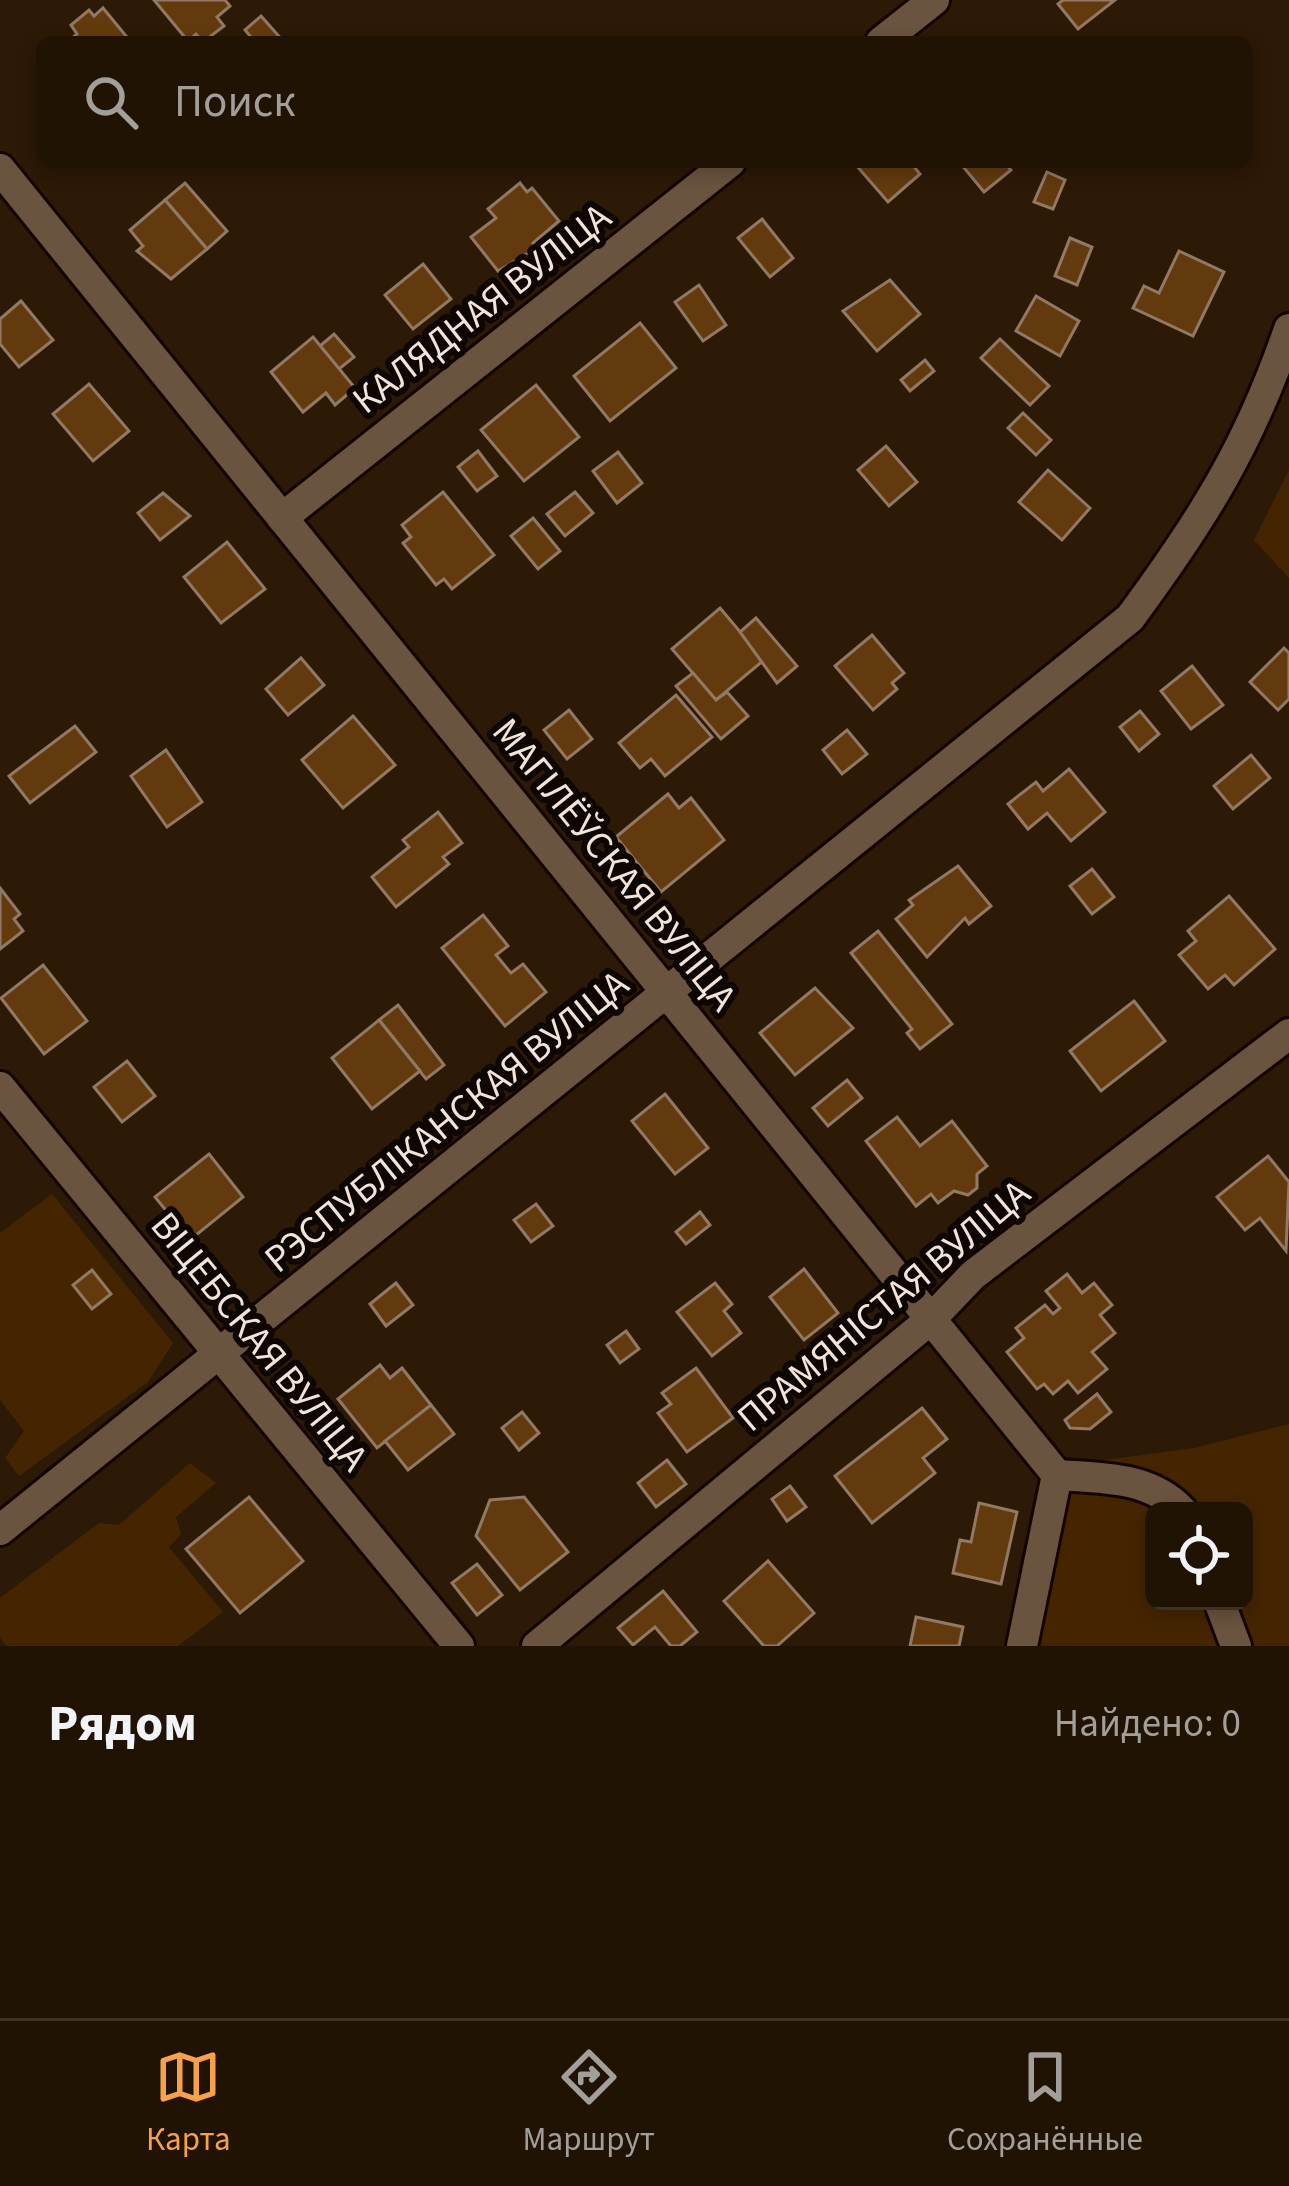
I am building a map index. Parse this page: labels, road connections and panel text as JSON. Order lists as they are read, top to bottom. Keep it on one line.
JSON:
{"streets":{"street":["КАЛЯДНАЯ ВУЛІЦА","МАГІЛЁЎСКАЯ ВУЛІЦА","РЭСПУБЛІКАНСКАЯ ВУЛІЦА","ПРАМЯНІСТАЯ ВУЛІЦА","ВІЦЕБСКАЯ ВУЛІЦА"]},"crossings":[["КАЛЯДНАЯ ВУЛІЦА","МАГІЛЁЎСКАЯ ВУЛІЦА"],["МАГІЛЁЎСКАЯ ВУЛІЦА","РЭСПУБЛІКАНСКАЯ ВУЛІЦА"],["МАГІЛЁЎСКАЯ ВУЛІЦА","ПРАМЯНІСТАЯ ВУЛІЦА"],["РЭСПУБЛІКАНСКАЯ ВУЛІЦА","ВІЦЕБСКАЯ ВУЛІЦА"]],"page":{"search":"Поиск","heading":["Рядом","Найдено: 0"],"nav":["Карта","Маршрут","Сохранённые"]}}
